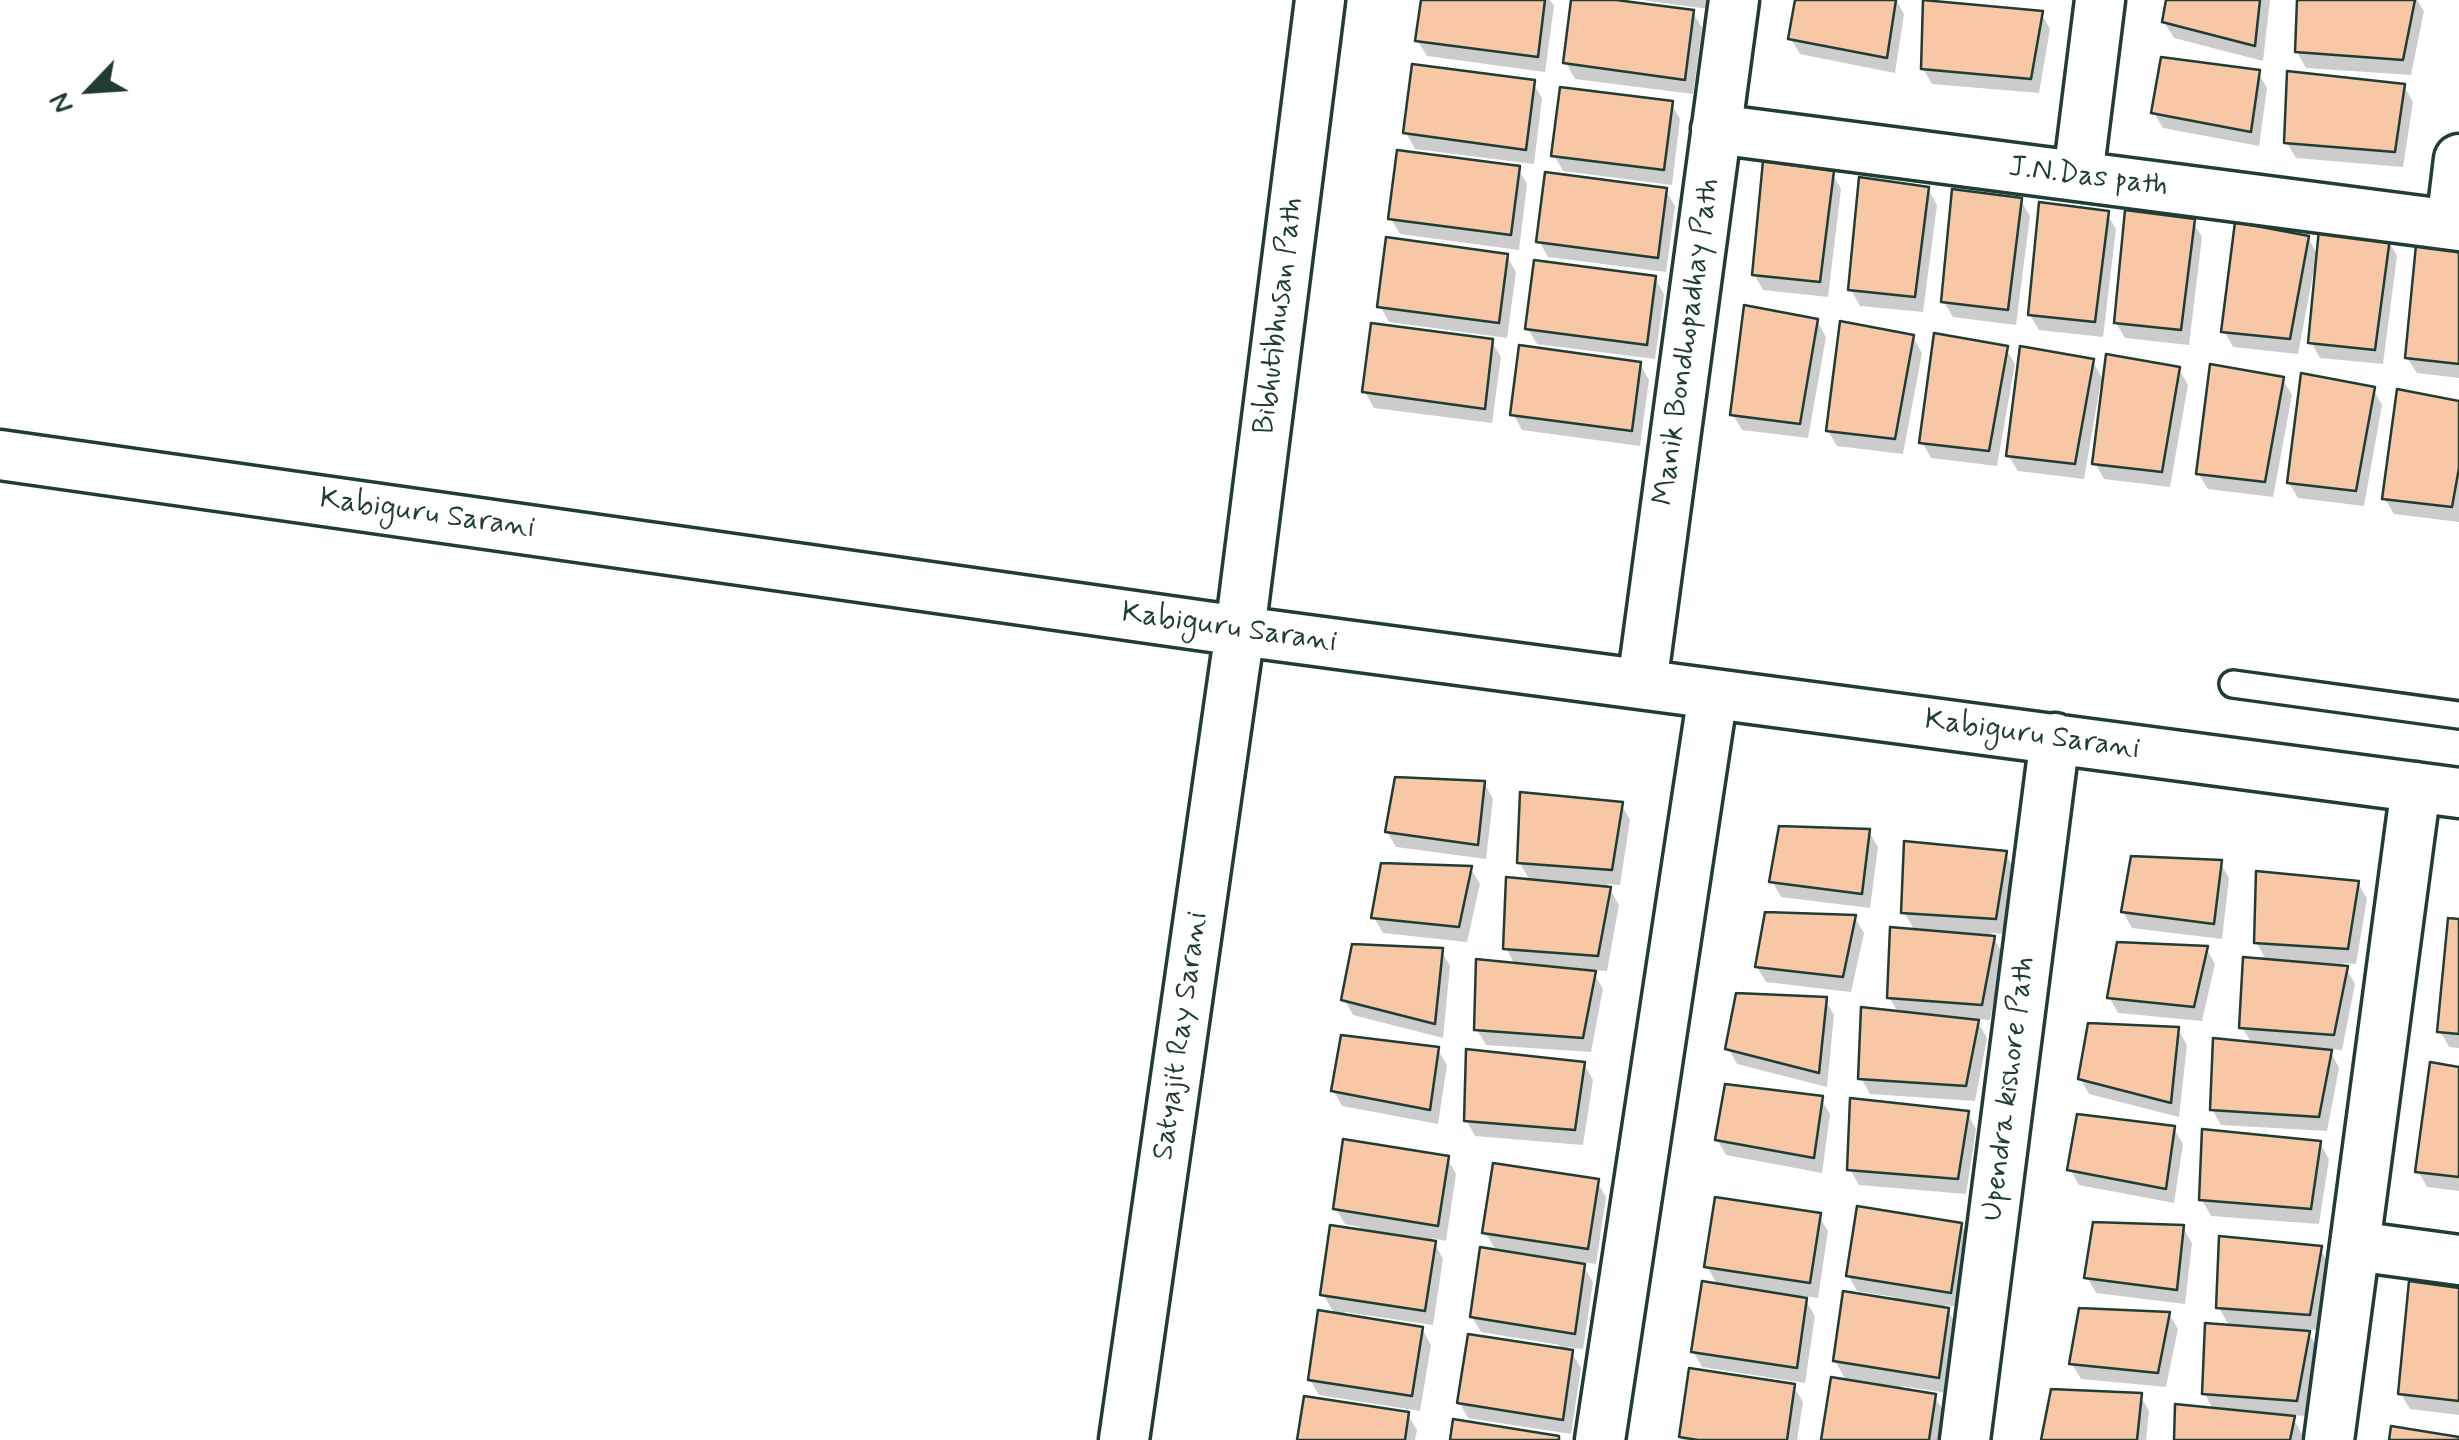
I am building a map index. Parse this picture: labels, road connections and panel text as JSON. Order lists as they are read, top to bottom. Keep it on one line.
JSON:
{"streets":{"street":["J.N.Das path","Bibhutibhusan Path","Manik Bondhopadhay Path","Kabiguru Sarani","Satyajit Ray Sarani","Upendra kishore Path"]},"crossings":[["J.N.Das path","Manik Bondhopadhay Path"],["Bibhutibhusan Path","Kabiguru Sarani"],["Bibhutibhusan Path","Satyajit Ray Sarani"],["Manik Bondhopadhay Path","Kabiguru Sarani"],["Kabiguru Sarani","Satyajit Ray Sarani"],["Kabiguru Sarani","Upendra kishore Path"]],"north":"bottom left"}
